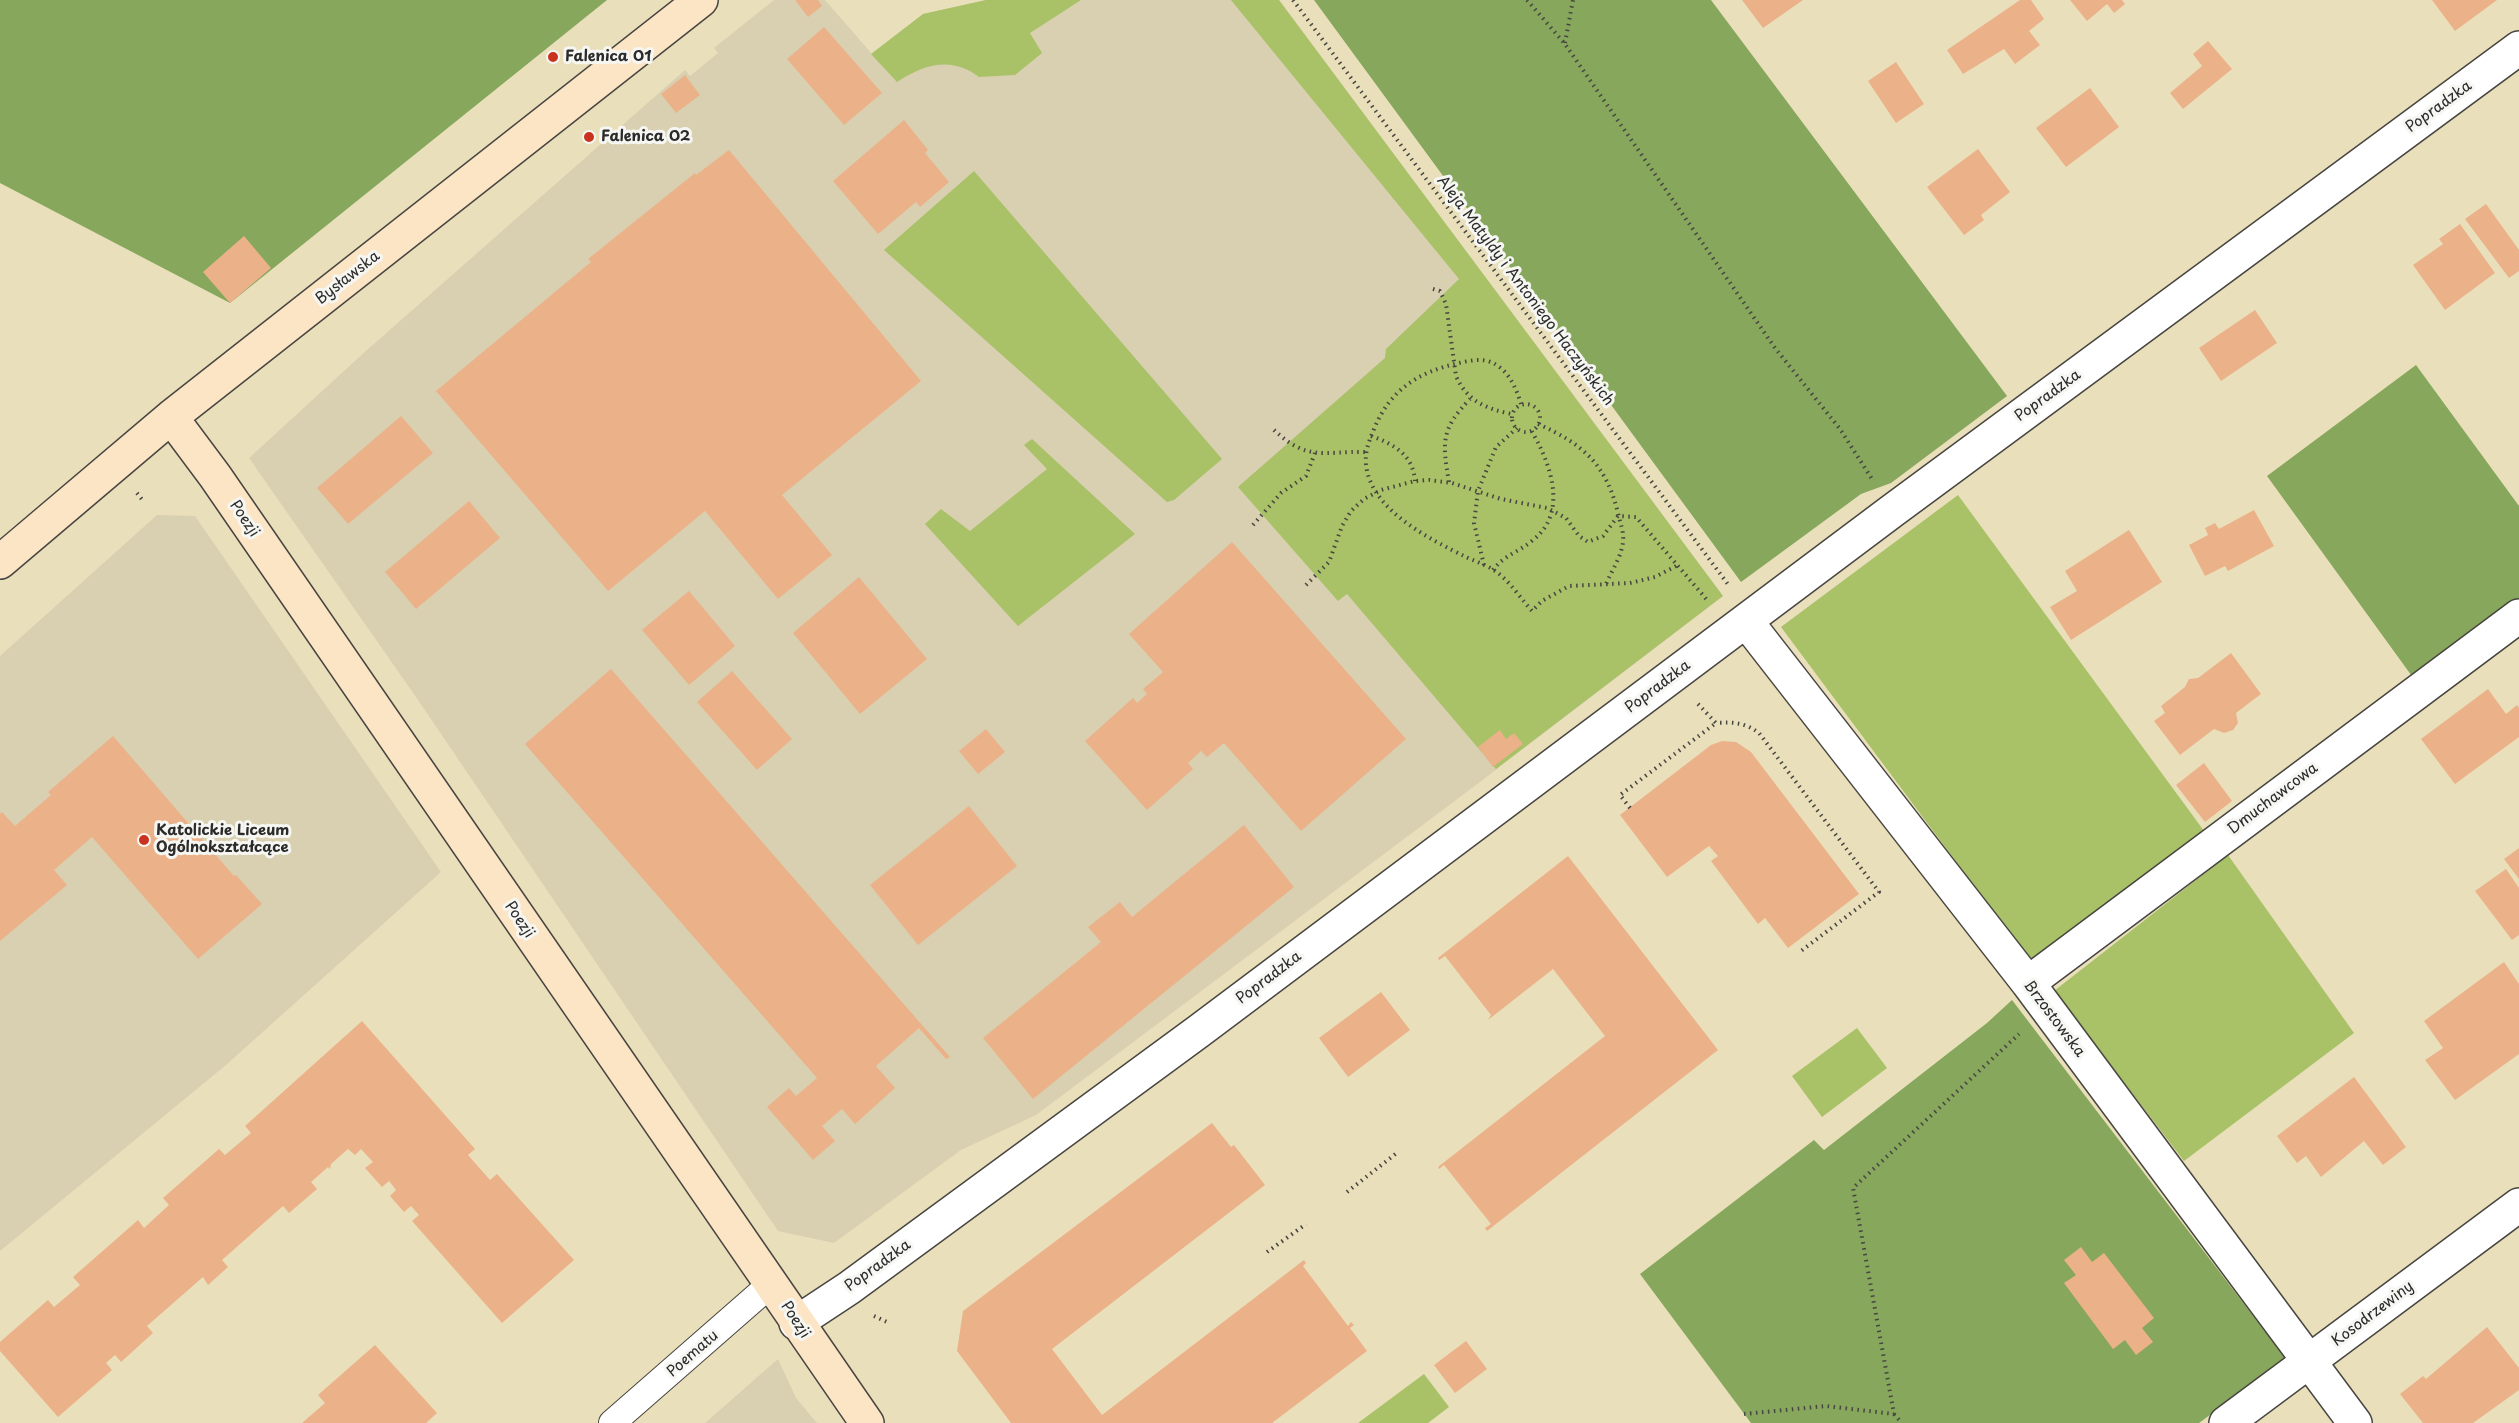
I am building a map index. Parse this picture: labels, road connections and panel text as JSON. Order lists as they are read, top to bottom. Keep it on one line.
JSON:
{"streets":{"street":["Popradzka","Bysławska","Poezji","Dmuchawcowa","Brzostowska","Kosodrzewiny"],"lane":["Poematu"],"path":["Aleja Matyldy i Antoniego Haczyńskich"]},"crossings":[["Popradzka","Aleja Matyldy i Antoniego Haczyńskich"],["Popradzka","Poezji"],["Popradzka","Brzostowska"],["Bysławska","Poezji"],["Aleja Matyldy i Antoniego Haczyńskich","Brzostowska"],["Poezji","Poematu"],["Dmuchawcowa","Brzostowska"],["Brzostowska","Kosodrzewiny"]],"places":["Falenica 01","Falenica 02","Katolickie Liceum Ogólnokształcące"]}
